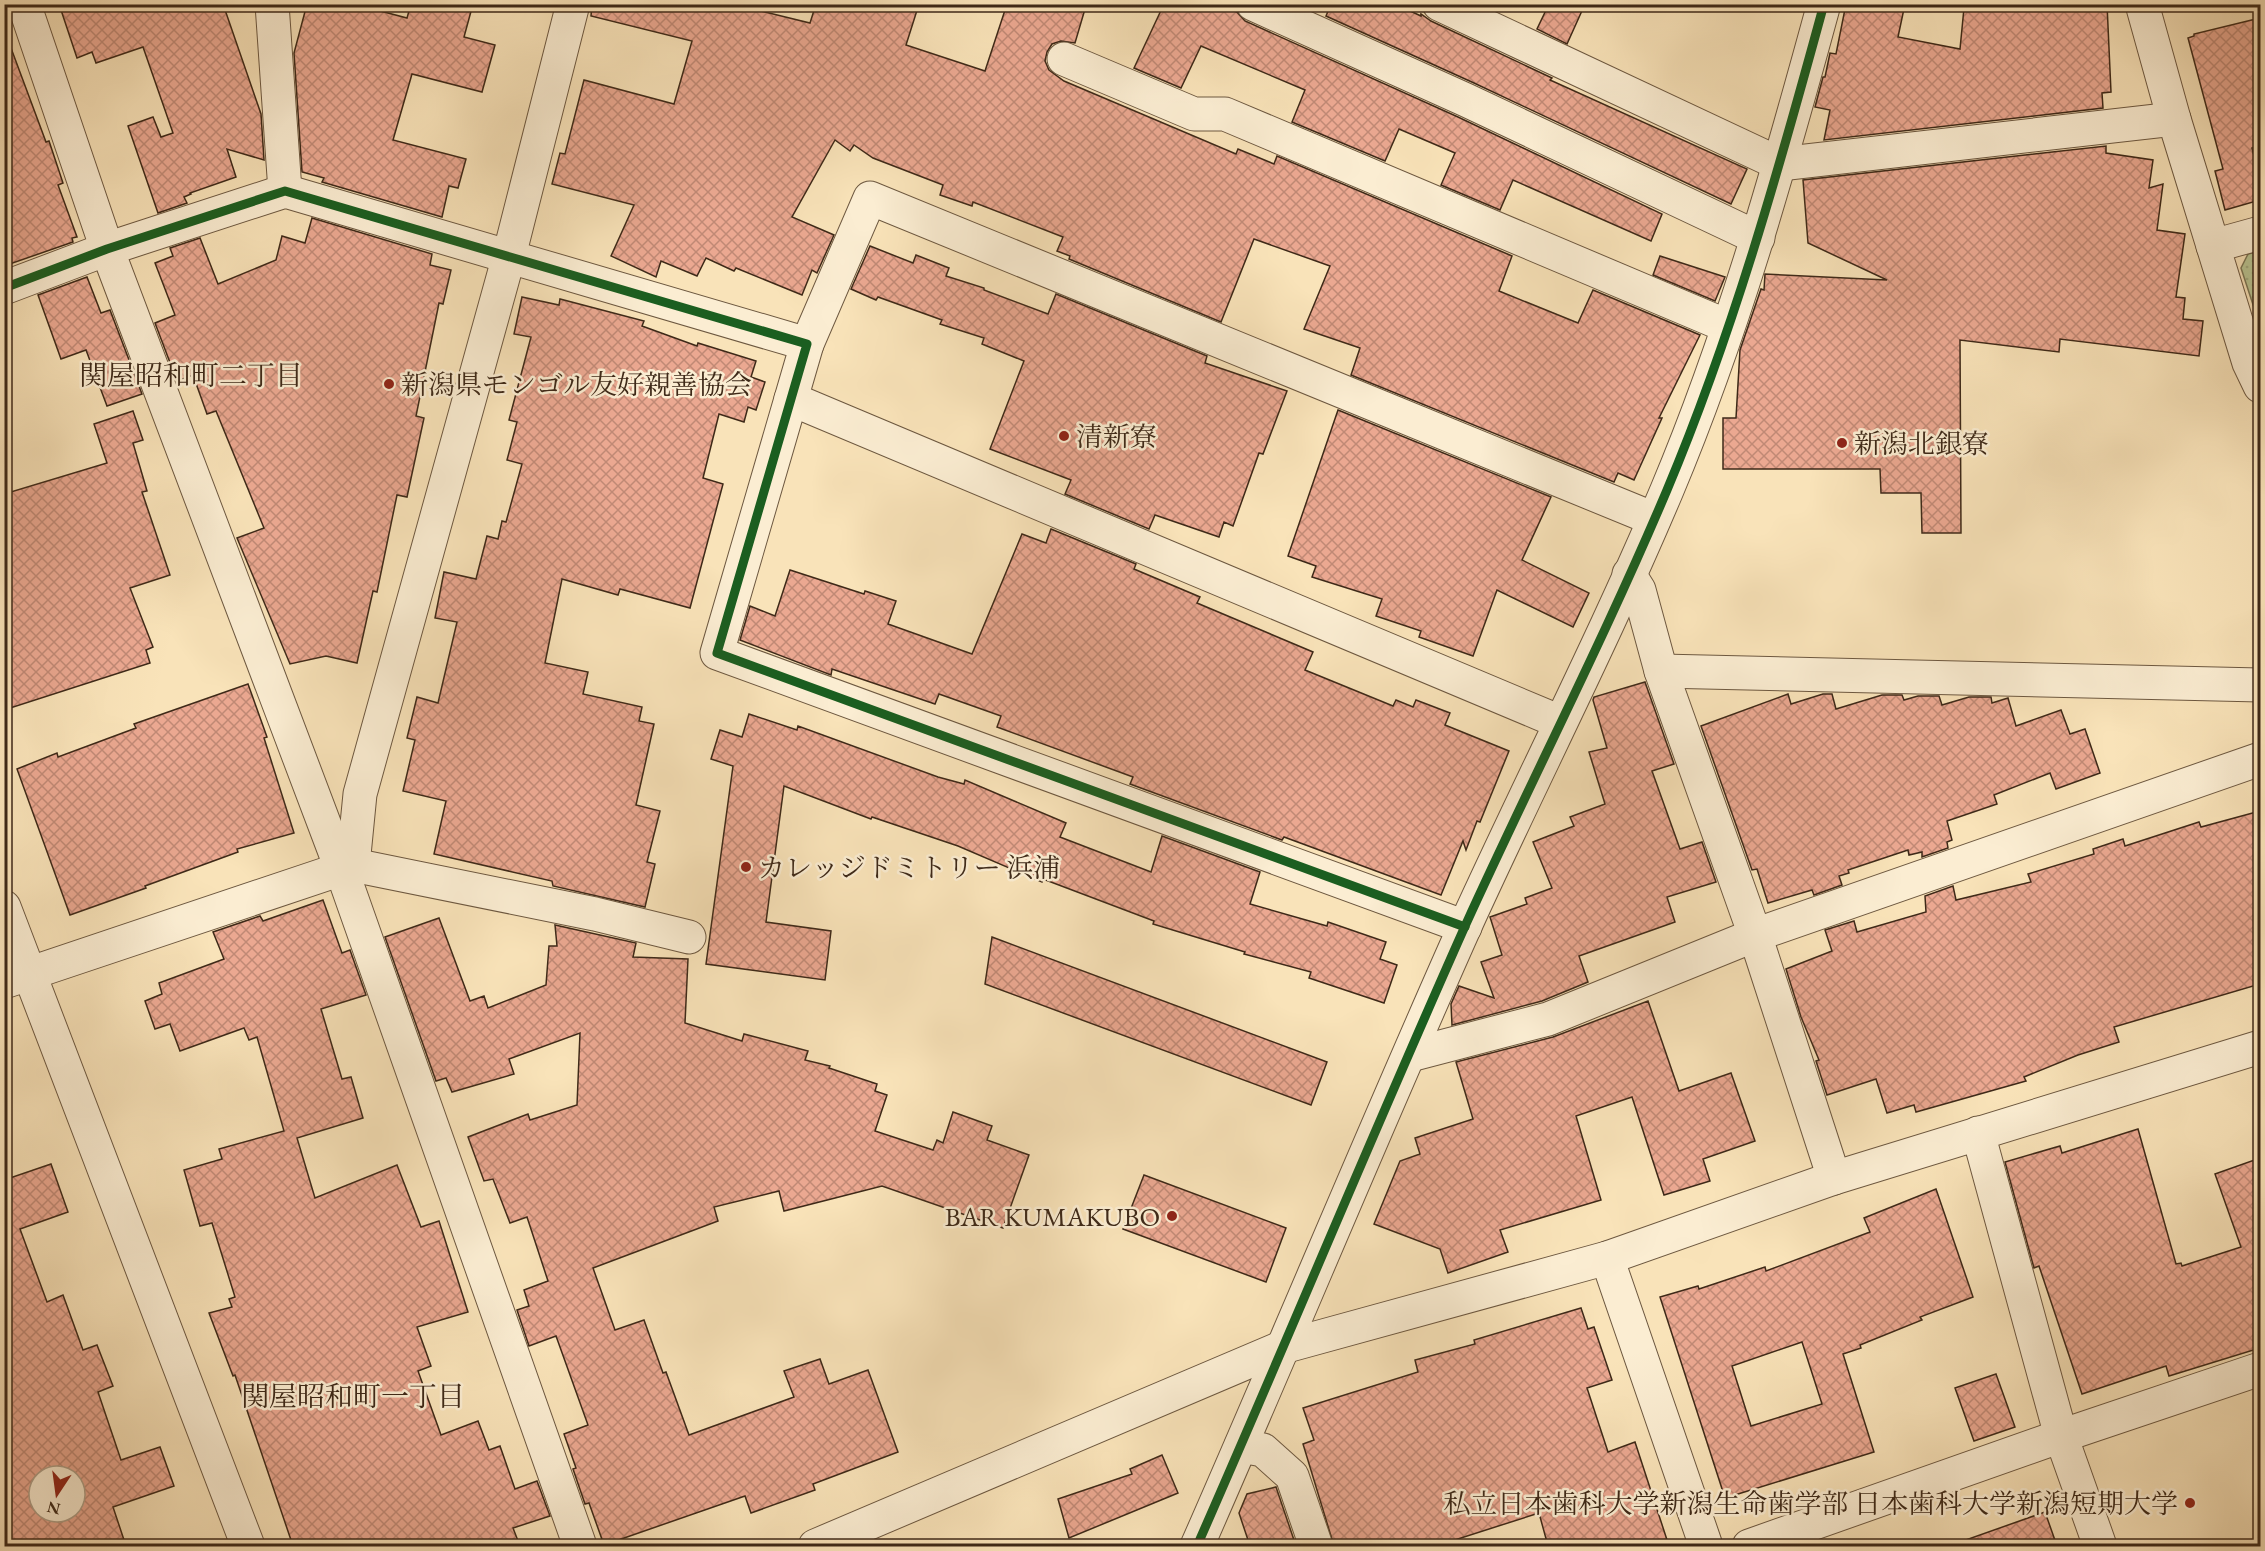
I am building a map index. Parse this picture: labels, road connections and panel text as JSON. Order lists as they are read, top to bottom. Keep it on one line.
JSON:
{"districts":["関屋昭和町二丁目","関屋昭和町一丁目"],"places":["新潟県モンゴル友好親善協会","清新寮","新潟北銀寮","カレッジドミトリー 浜浦","BAR KUMAKUBO","私立日本歯科大学新潟生命歯学部 日本歯科大学新潟短期大学"],"north":"bottom"}
